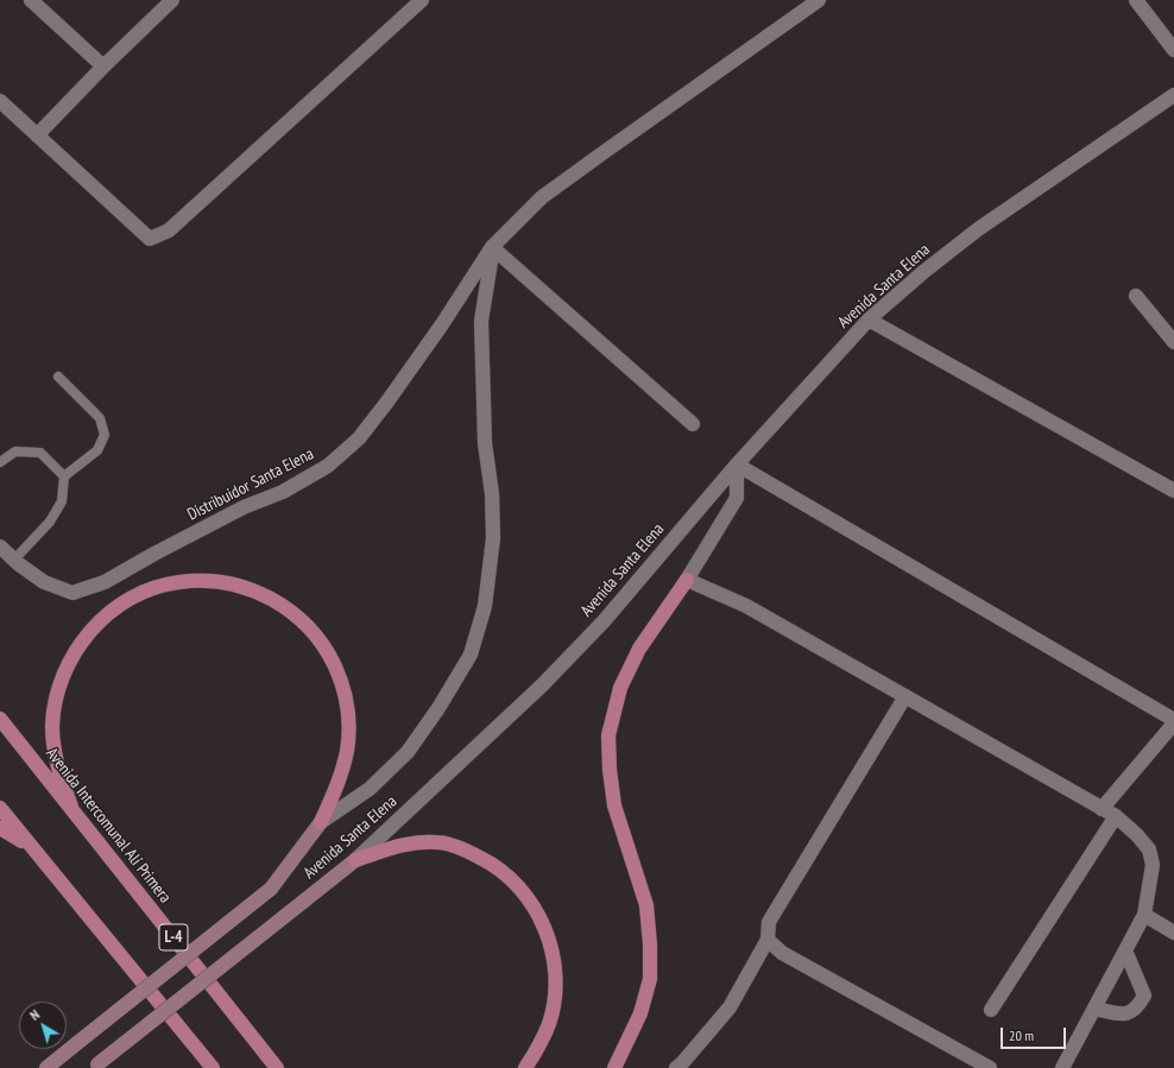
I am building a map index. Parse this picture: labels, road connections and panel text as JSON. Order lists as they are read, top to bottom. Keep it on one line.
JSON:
{"streets":{"main road":["Avenida Intercomunal Alí Primera","L-4"],"street":["Avenida Santa Elena","Distribuidor Santa Elena"]},"crossings":[["Avenida Santa Elena","Distribuidor Santa Elena"]],"scale_bar":"20 m","north":"top left"}
